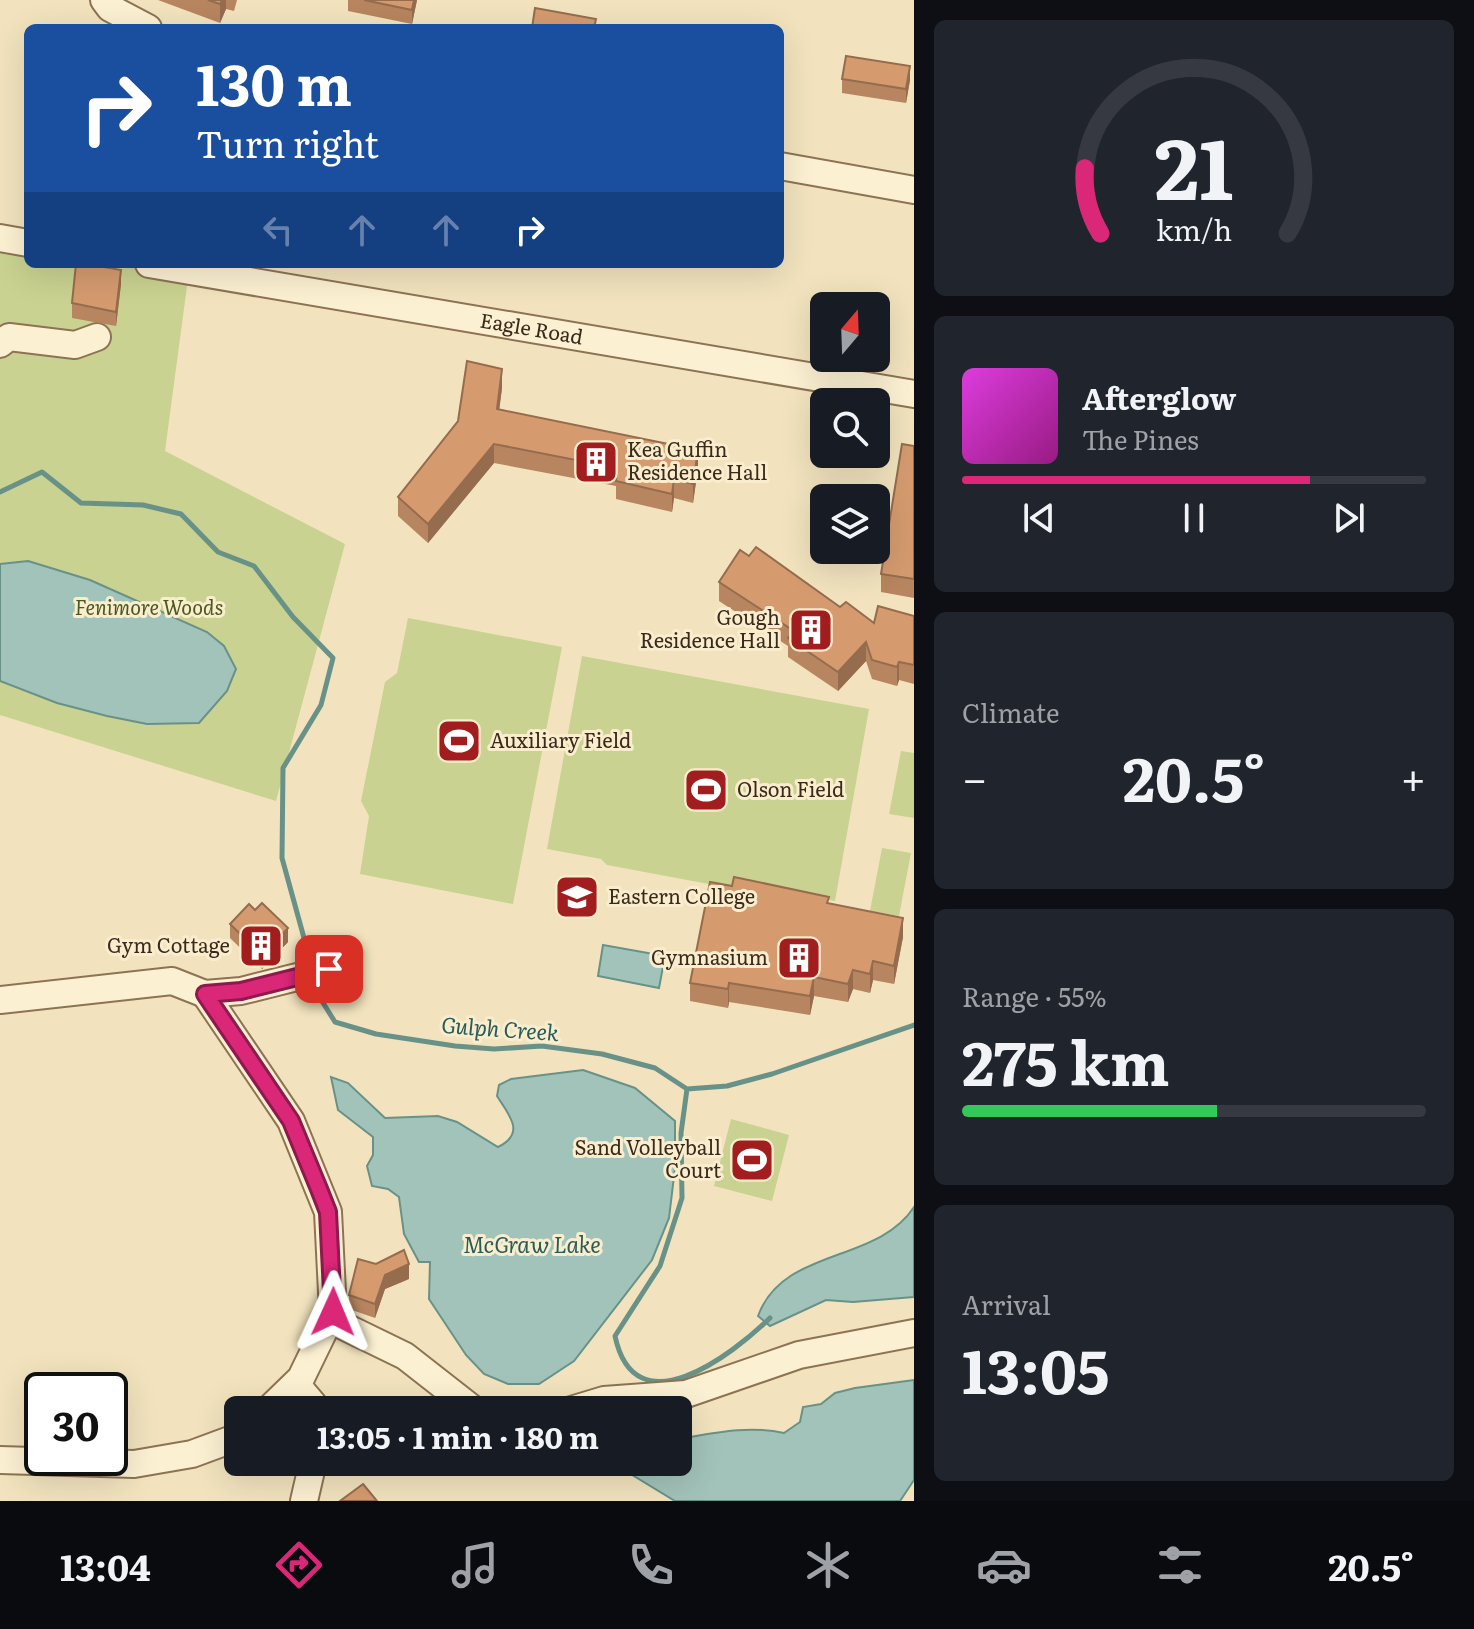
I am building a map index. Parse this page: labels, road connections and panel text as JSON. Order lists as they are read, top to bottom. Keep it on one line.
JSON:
{"streets":{"street":["Eagle Road"]},"water":["Gulph Creek","McGraw Lake"],"parks":["Fenimore Woods"],"places":{"building":["Kea Guffin Residence Hall","Gough Residence Hall","Gym Cottage","Gymnasium"],"sports":["Auxiliary Field","Olson Field","Sand Volleyball Court"],"school or university":["Eastern College"]},"north":"top","page":{"turn":["130 m","Turn right"],"song":["Afterglow","The Pines"],"tile":["Climate",["Range · 55%","275 km"],["Arrival","13:05"]],"heat":["−","20.5°","+"],"limit":"30","trip":"13:05 · 1 min · 180 m","tabs":["13:04","20.5°"],"gauge":["21","km/h"]}}
